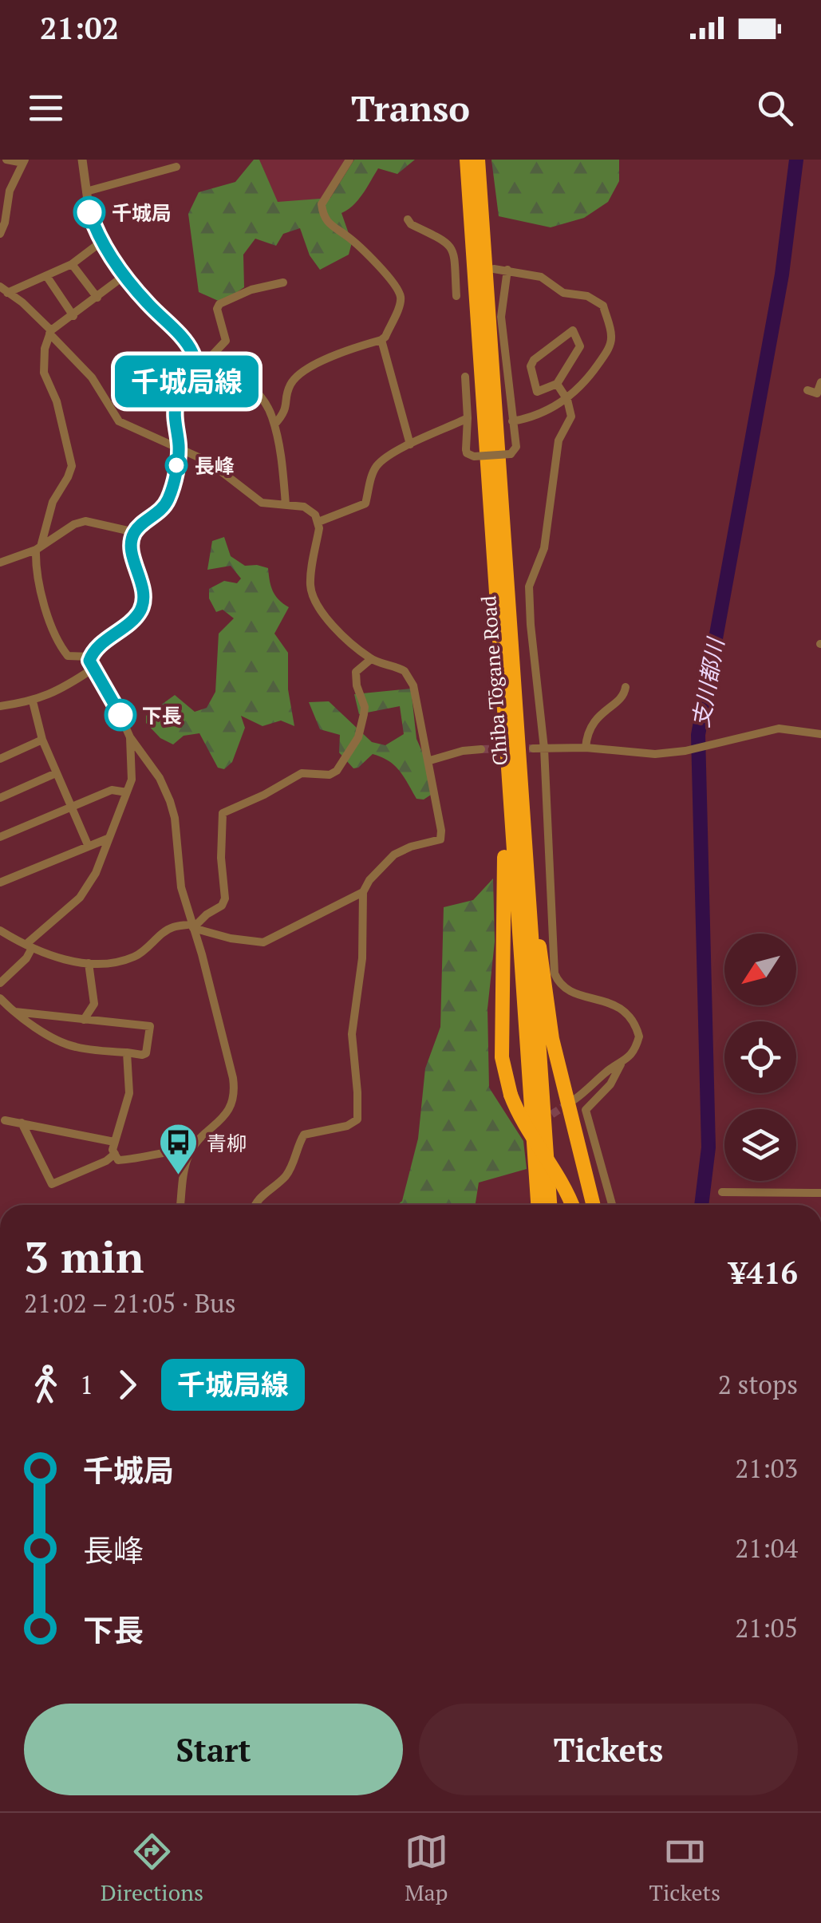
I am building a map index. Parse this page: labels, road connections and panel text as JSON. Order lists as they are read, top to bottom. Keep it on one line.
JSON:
{"streets":{"highway":["Chiba Tōgane Road"]},"water":["支川都川"],"places":{"other":["千城局","長峰","下長"],"bus stop":["青柳"]},"lines":["bus line 千城局線"],"north":"bottom left","page":{"status":"21:02","header":"Transo","on_map":"千城局線","heading":["3 min","21:02 – 21:05 · Bus","¥416"],"legs":["1","千城局線","2 stops"],"list":[{"name":"千城局","value":"21:03"},{"name":"長峰","value":"21:04"},{"name":"下長","value":"21:05"}],"buttons":["Start","Tickets"],"tabs":["Directions","Map","Tickets"]}}
